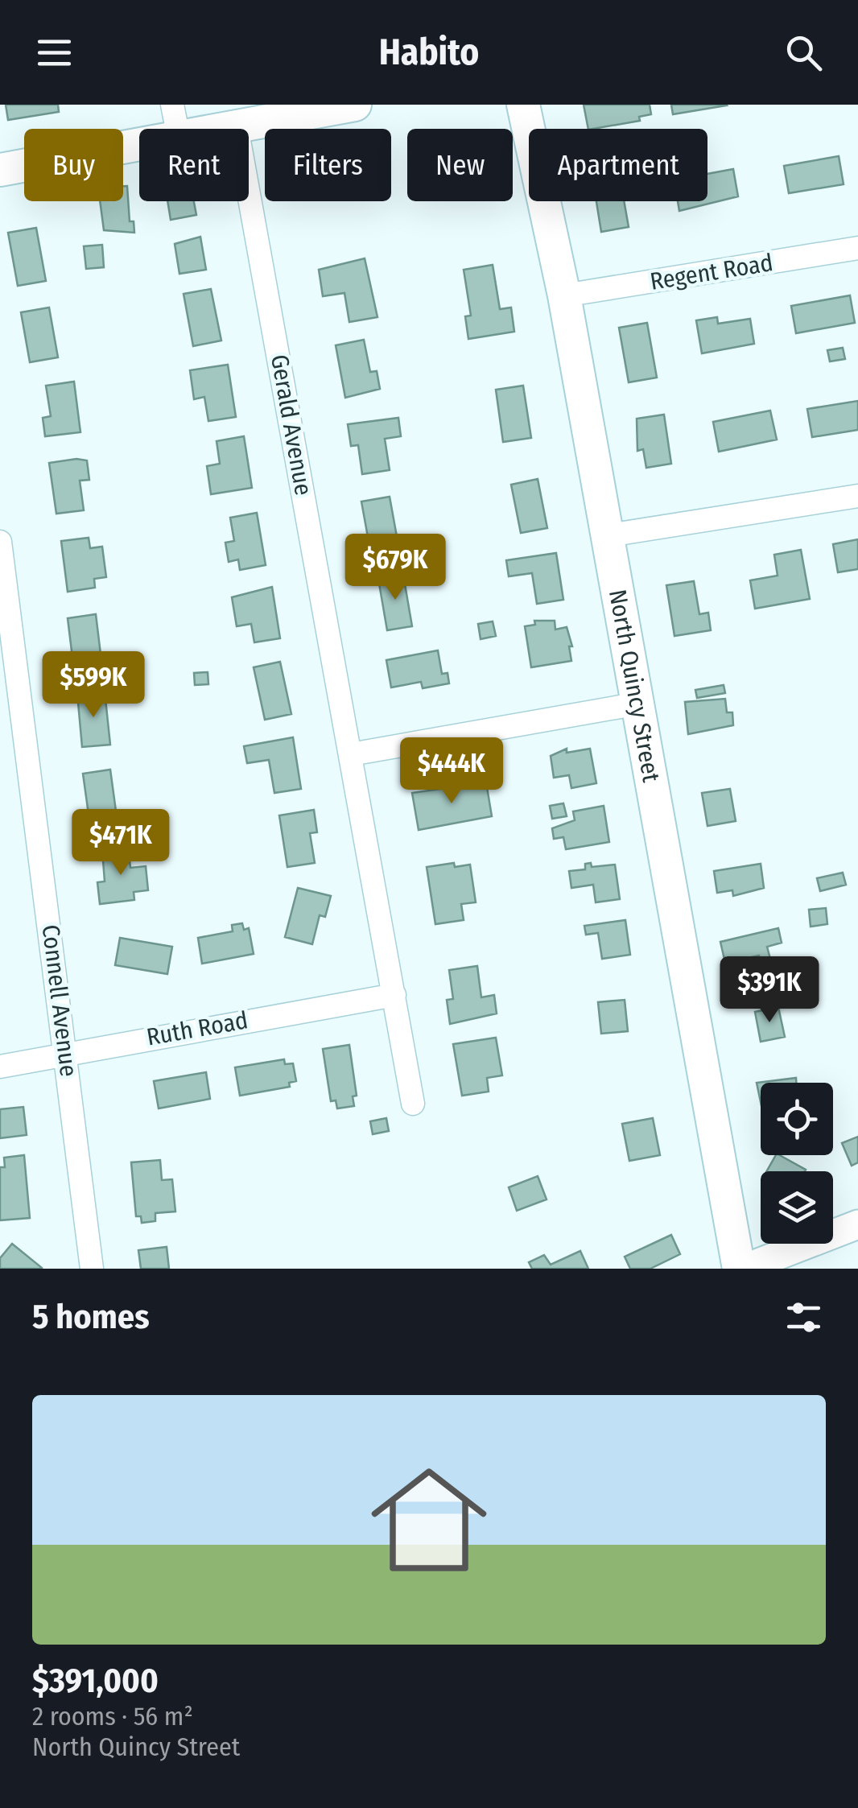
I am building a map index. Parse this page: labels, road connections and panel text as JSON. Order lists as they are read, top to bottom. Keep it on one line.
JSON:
{"streets":{"main road":["North Quincy Street"],"street":["Regent Road","Gerald Avenue","Connell Avenue","Ruth Road"]},"crossings":[["Regent Road","North Quincy Street"],["Gerald Avenue","Ruth Road"],["Connell Avenue","Ruth Road"]],"page":{"header":"Habito","chip":["Buy","Rent","Filters","New","Apartment"],"price":["$679K","$599K","$444K","$471K","$391K"],"heading":"5 homes","list":[{"name":"$391,000","note":"2 rooms · 56 m² · North Quincy Street"}]}}
